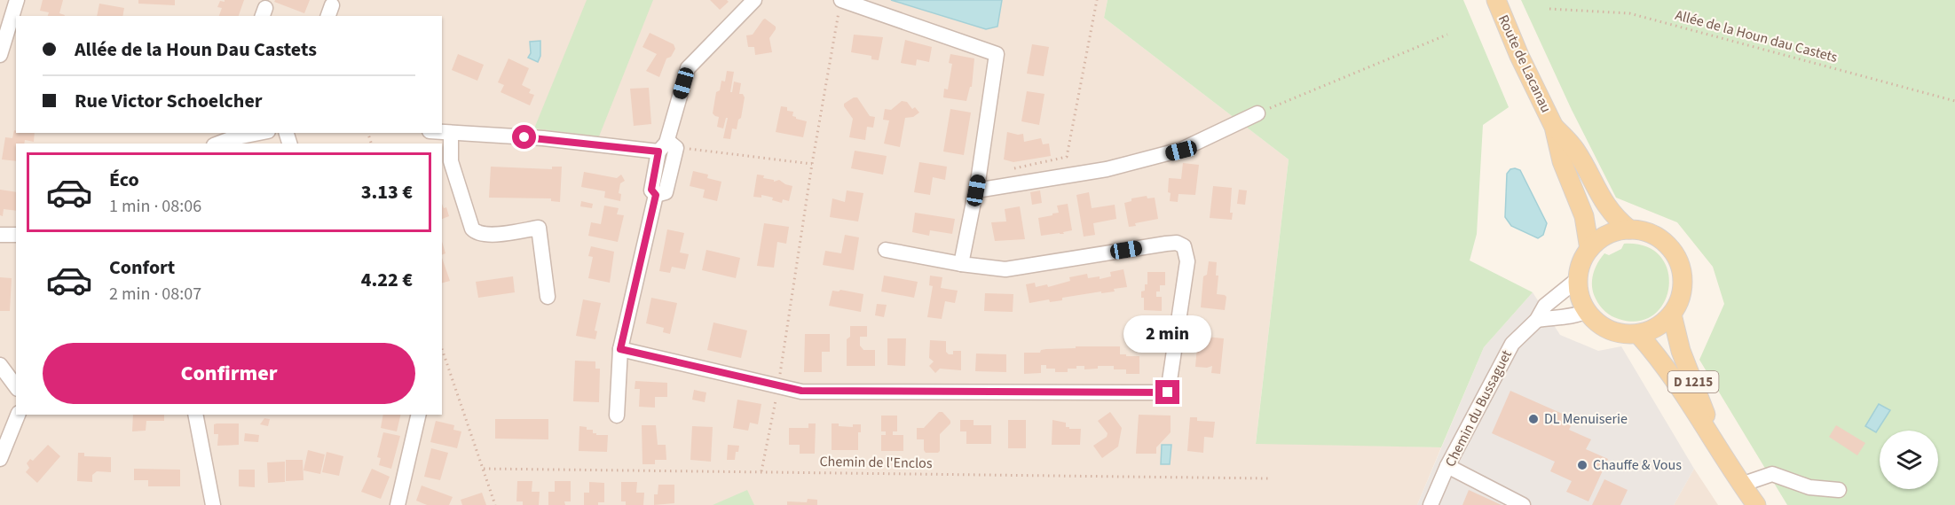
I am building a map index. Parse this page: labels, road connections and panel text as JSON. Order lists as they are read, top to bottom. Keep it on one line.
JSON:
{"streets":{"main road":["Route de Lacanau","D 1215"],"street":["Chemin du Bussaguet"],"path":["Allée de la Houn dau Castets","Chemin de l'Enclos"]},"crossings":[["D 1215","Chemin du Bussaguet"]],"places":["DL Menuiserie","Chauffe & Vous"],"page":{"banner":["Allée de la Houn Dau Castets","Rue Victor Schoelcher"],"list":[{"name":"Éco","note":"1 min · 08:06","value":"3.13 €"},{"name":"Confort","note":"2 min · 08:07","value":"4.22 €"}],"bubble":"2 min","buttons":"Confirmer"}}
